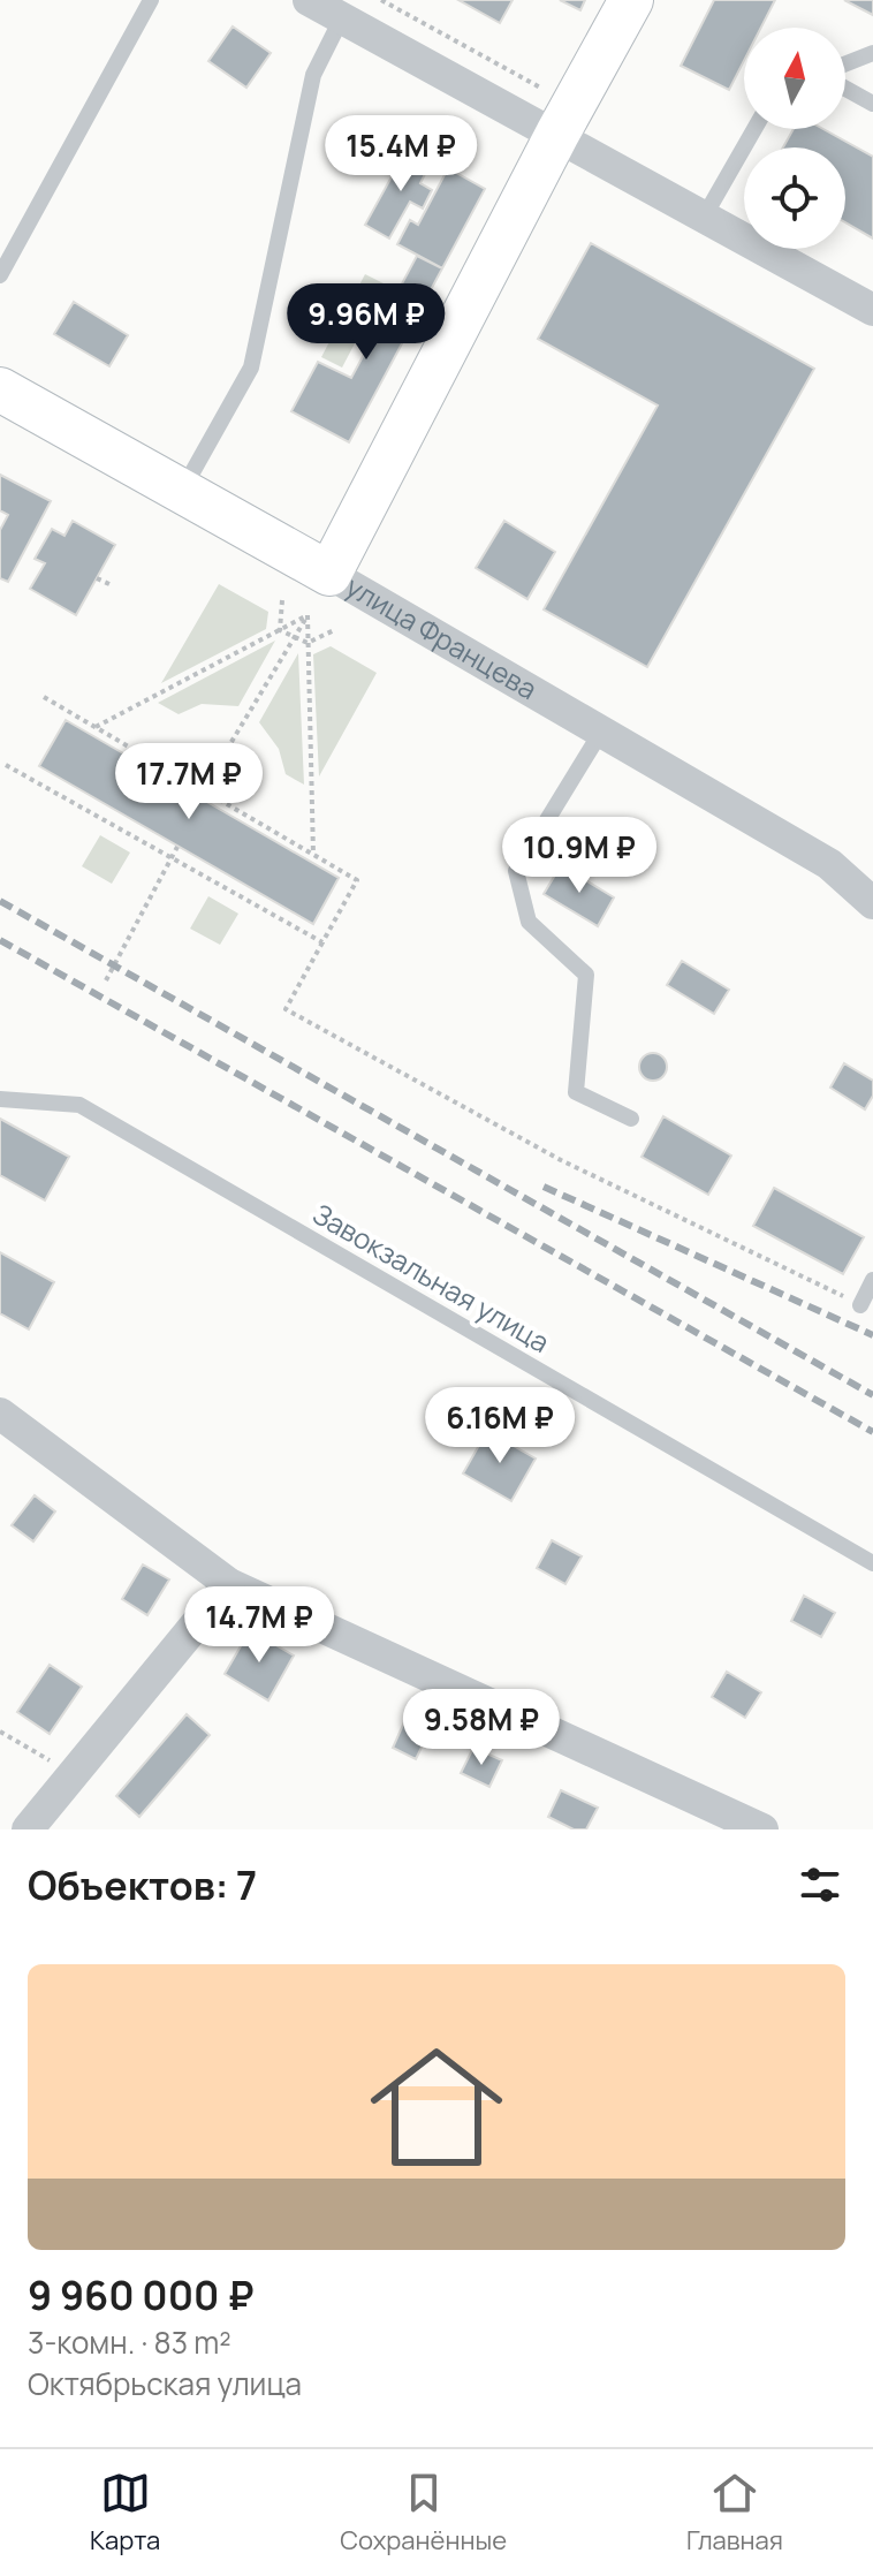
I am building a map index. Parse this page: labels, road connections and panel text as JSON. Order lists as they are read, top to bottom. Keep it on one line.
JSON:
{"streets":{"main road":["улица Францева"],"lane":["Завокзальная улица"]},"north":"top","page":{"price":["15.4M ₽","9.96M ₽","17.7M ₽","10.9M ₽","6.16M ₽","14.7M ₽","9.58M ₽"],"heading":"Объектов: 7","list":[{"name":"9 960 000 ₽","note":"3-комн. · 83 m² · Октябрьская улица"}],"tabs":["Карта","Сохранённые","Главная"]}}
